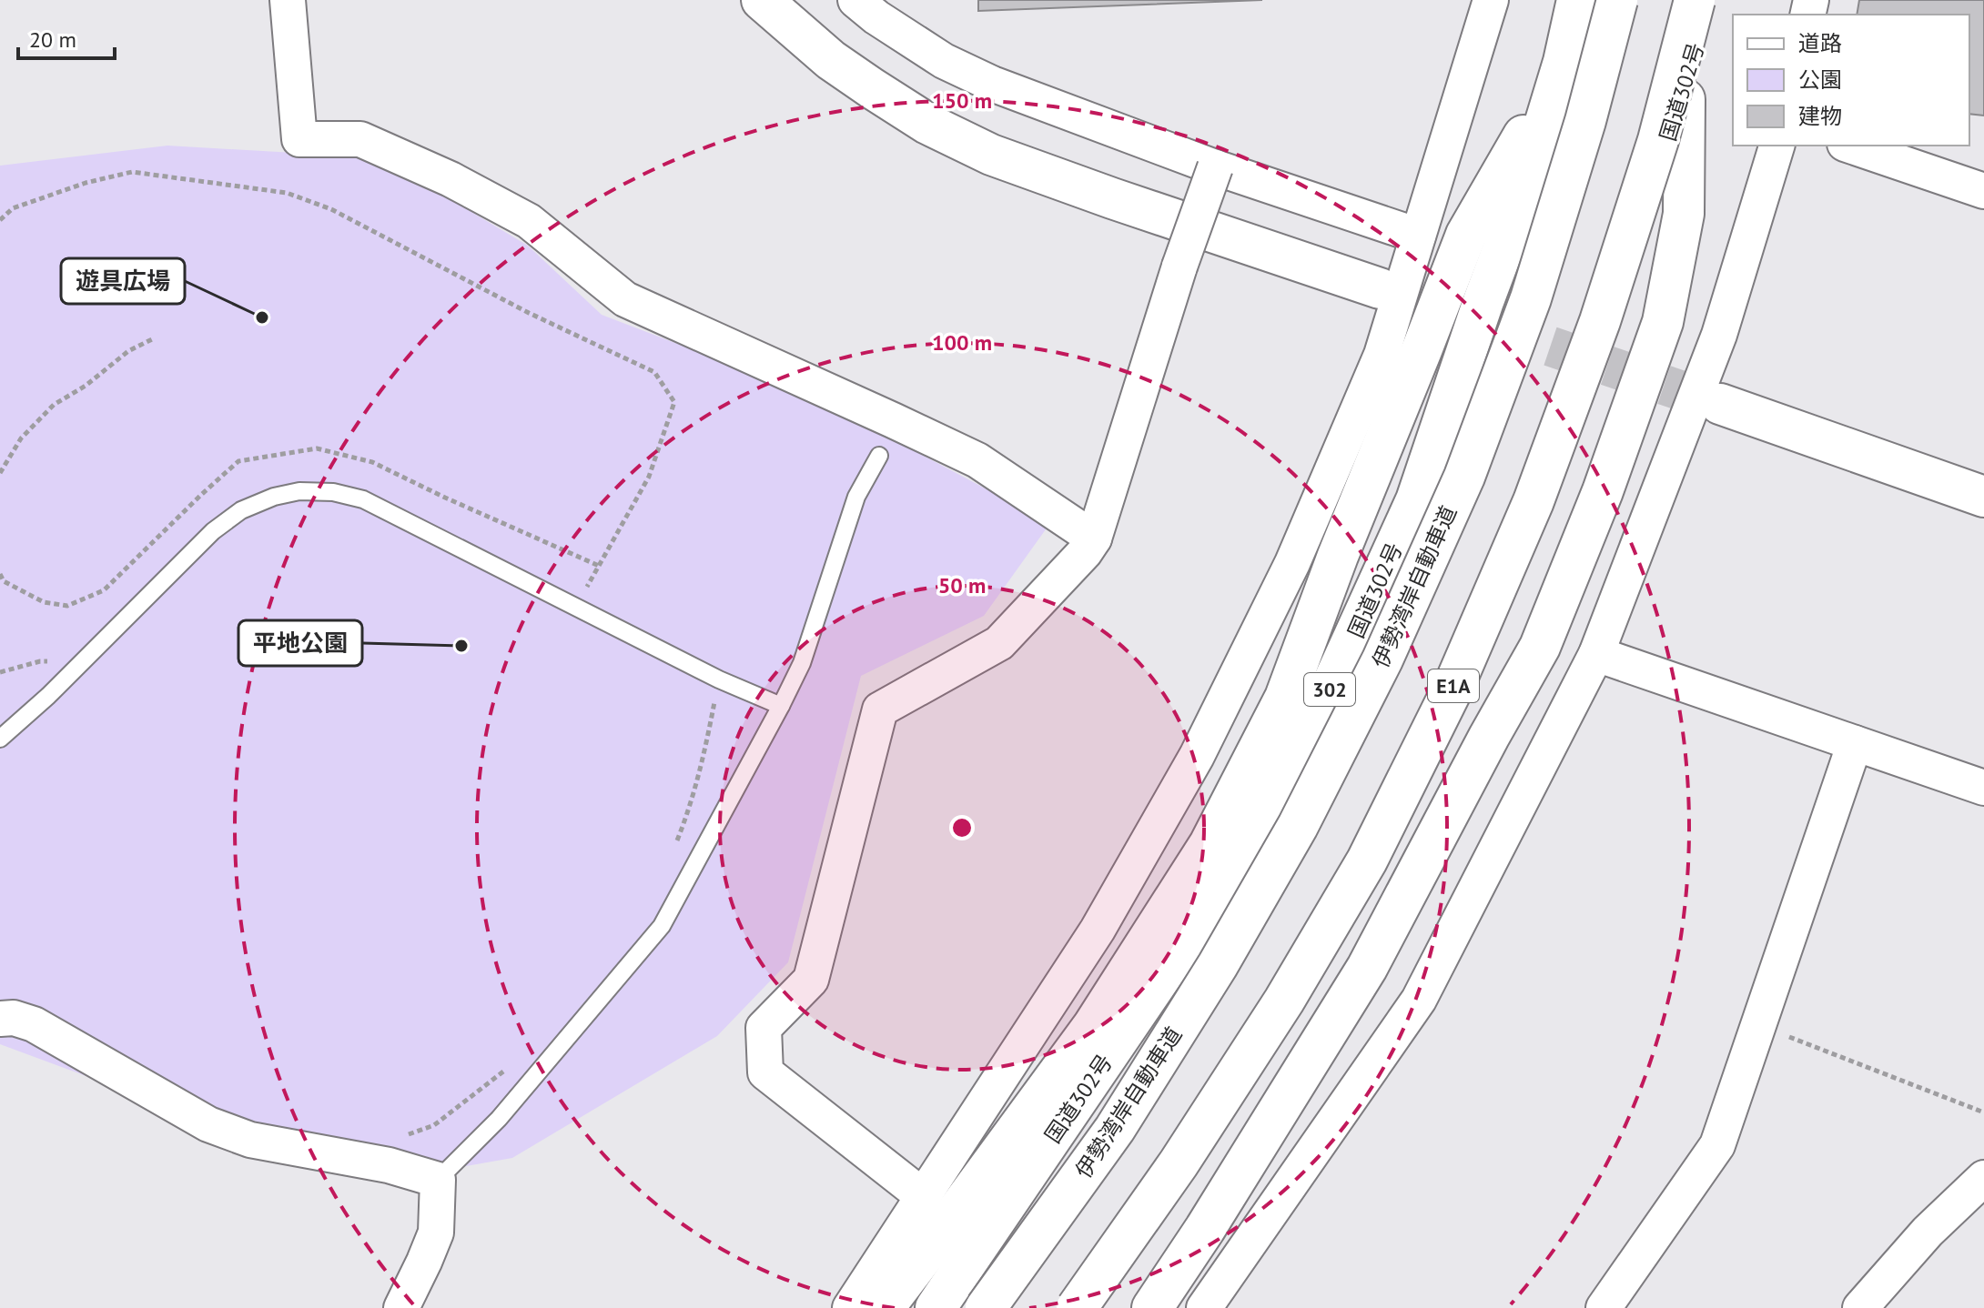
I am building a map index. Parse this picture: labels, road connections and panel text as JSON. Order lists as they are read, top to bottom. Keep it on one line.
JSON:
{"streets":{"main road":["国道302号","伊勢湾岸自動車道","E1A","302"]},"places":["遊具広場","平地公園"],"legend":["道路","公園","建物"],"scale_bar":"20 m","rings":["150 m","100 m","50 m"]}
